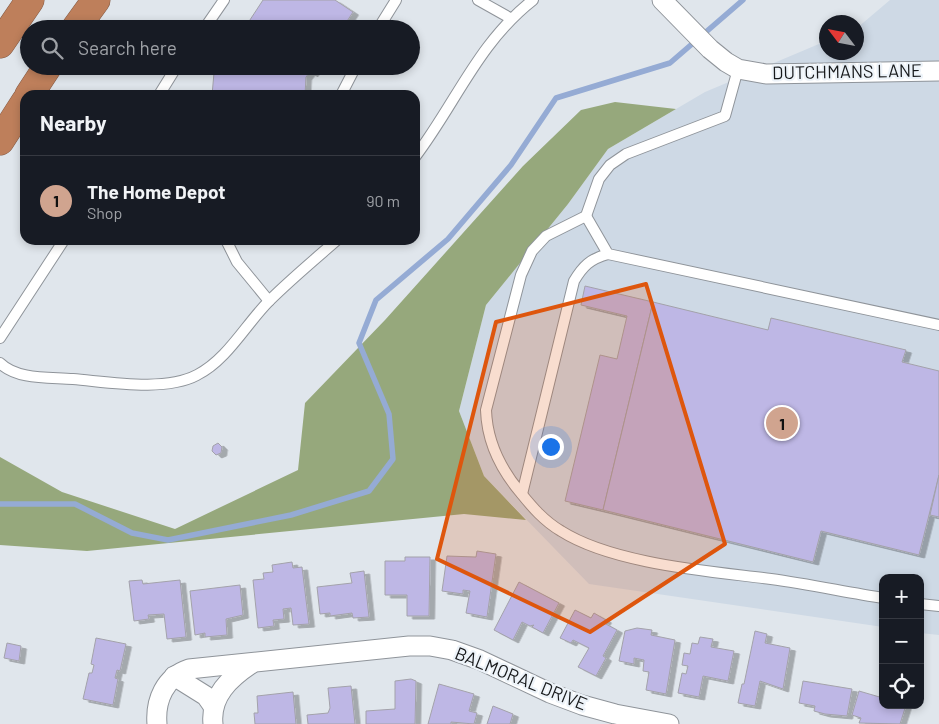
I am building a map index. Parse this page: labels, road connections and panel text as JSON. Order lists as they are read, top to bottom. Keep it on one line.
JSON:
{"streets":{"street":["DUTCHMANS LANE","BALMORAL DRIVE"]},"north":"top left","page":{"search":"Search here","heading":"Nearby","list":[{"mark":"1","name":"The Home Depot","note":"Shop","value":"90 m"}],"pins":"1","map_buttons":["+","−"]}}
